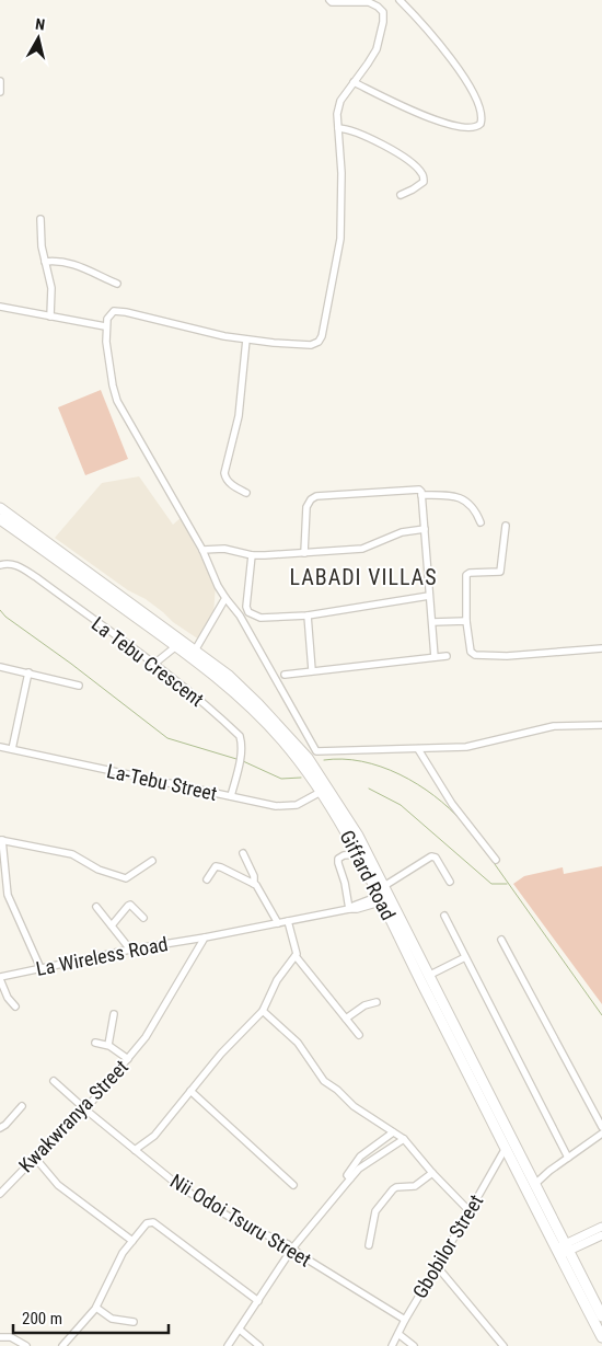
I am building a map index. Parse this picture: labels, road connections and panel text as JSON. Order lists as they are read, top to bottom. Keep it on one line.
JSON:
{"streets":{"main road":["Giffard Road"],"street":["La Tebu Crescent","La-Tebu Street","La Wireless Road","Kwakwranya Street","Nii Odoi Tsuru Street","Gbobilor Street"]},"crossings":[["La Tebu Crescent","La-Tebu Street"],["La-Tebu Street","Giffard Road"],["Giffard Road","Gbobilor Street"],["La Wireless Road","Kwakwranya Street"],["Kwakwranya Street","Nii Odoi Tsuru Street"],["Nii Odoi Tsuru Street","Gbobilor Street"]],"districts":["LABADI VILLAS"],"scale_bar":"200 m","north":"top"}
